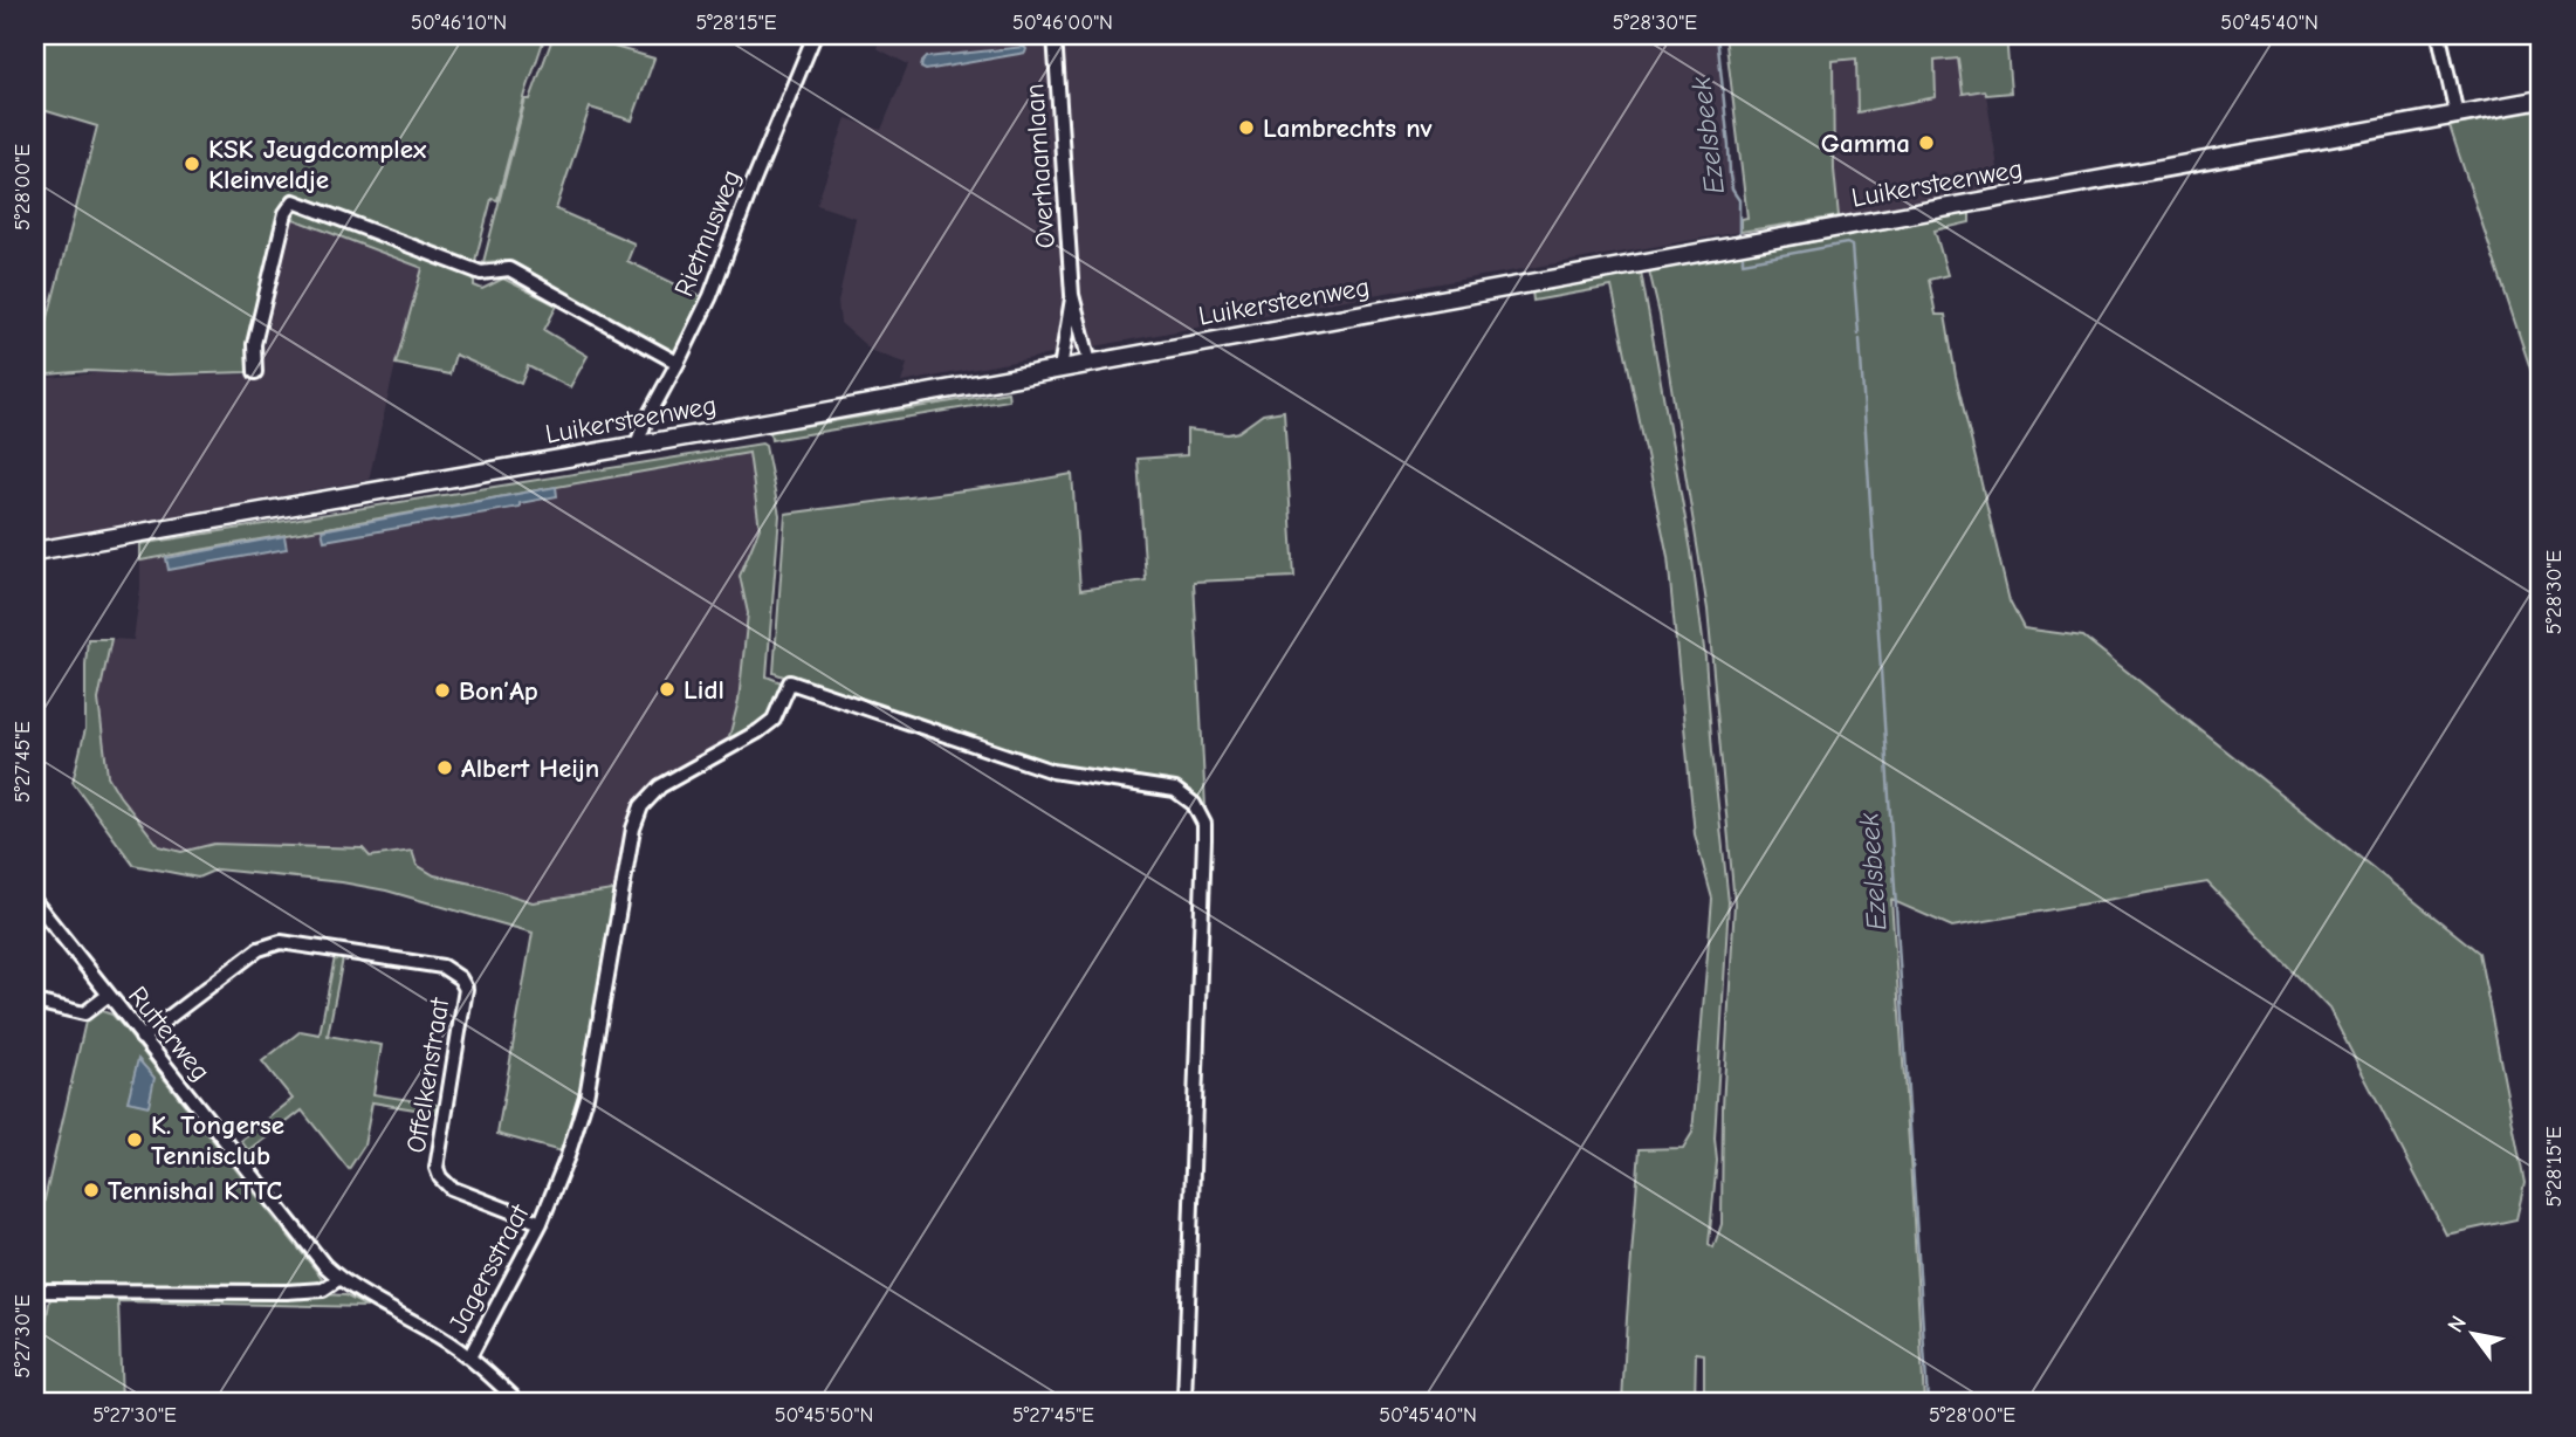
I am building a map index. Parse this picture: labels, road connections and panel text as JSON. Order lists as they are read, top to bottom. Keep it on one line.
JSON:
{"streets":{"main road":["Luikersteenweg"],"street":["Overhaamlaan","Rietmusweg","Rutterweg","Offelkenstraat","Jagersstraat"]},"crossings":[["Overhaamlaan","Luikersteenweg"],["Luikersteenweg","Rietmusweg"],["Rutterweg","Offelkenstraat"],["Rutterweg","Jagersstraat"],["Offelkenstraat","Jagersstraat"]],"water":["Ezelsbeek"],"places":["Lambrechts nv","Gamma","KSK Jeugdcomplex Kleinveldje","Lidl","Bon’Ap","Albert Heijn","K. Tongerse Tennisclub","Tennishal KTTC"],"north":"top left","coordinates":["50°46'10\"N","5°28'15\"E","50°46'00\"N","5°28'30\"E","50°45'40\"N","5°28'00\"E","5°27'45\"E","5°27'30\"E","50°45'50\"N"]}
